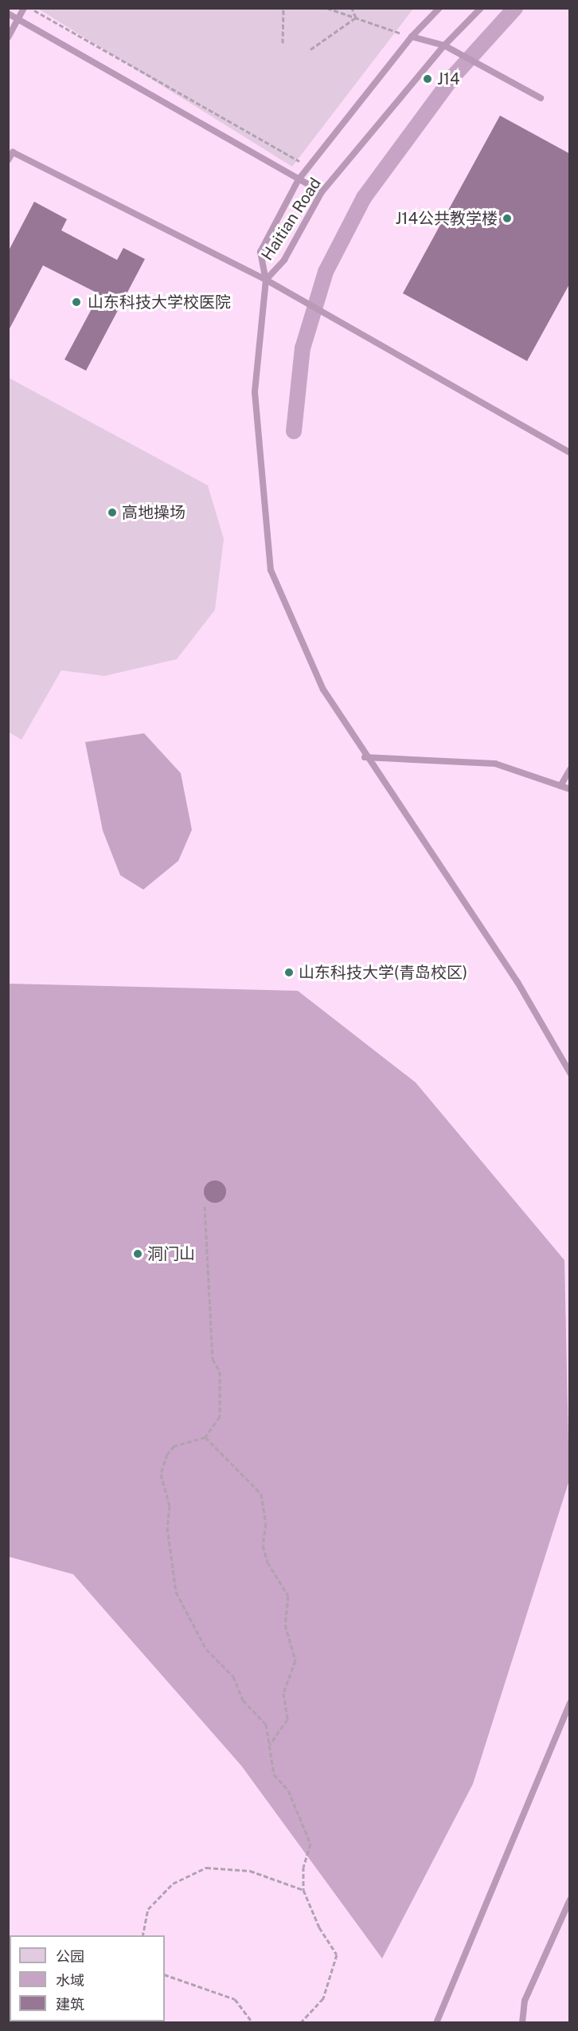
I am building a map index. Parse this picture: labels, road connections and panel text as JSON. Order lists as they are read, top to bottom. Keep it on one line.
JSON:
{"streets":{"lane":["Haitian Road"]},"places":["J14","J14公共教学楼","山东科技大学校医院","高地操场","山东科技大学(青岛校区)","洞门山"],"legend":["公园","水域","建筑"]}
